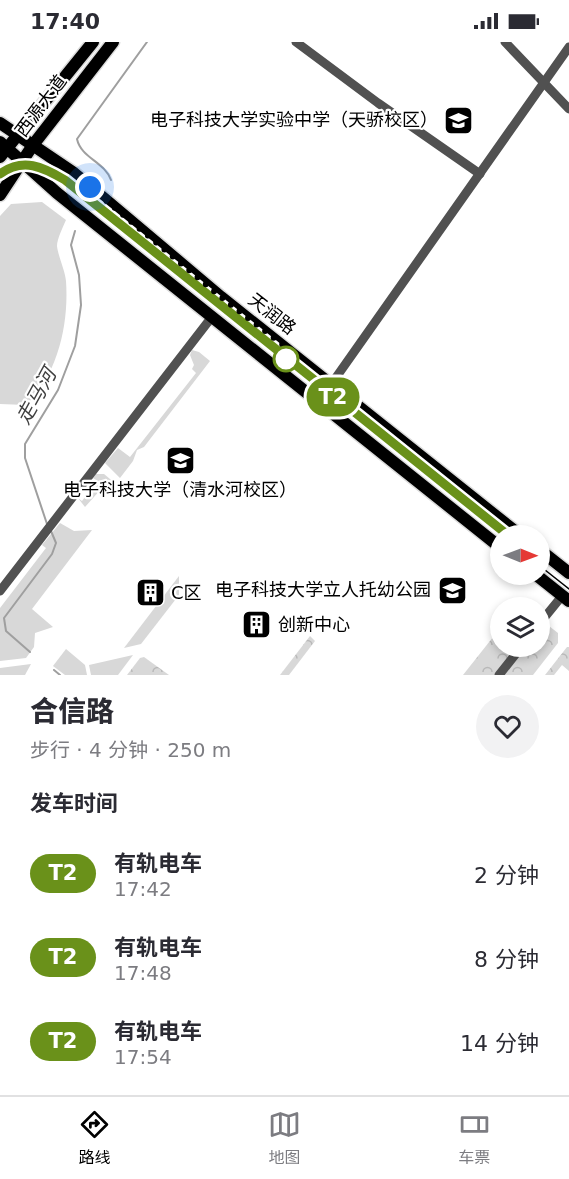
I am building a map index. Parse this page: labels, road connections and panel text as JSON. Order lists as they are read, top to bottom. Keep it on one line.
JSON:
{"streets":{"main road":["西源大道","天润路"]},"crossings":[["西源大道","天润路"]],"water":["走马河"],"places":{"school or university":["电子科技大学实验中学（天骄校区）","电子科技大学（清水河校区）","电子科技大学立人托幼公园"],"building":["C区","创新中心"]},"lines":["tram line T2"],"north":"right","page":{"status":"17:40","on_map":"T2","heading":[["合信路","步行 · 4 分钟 · 250 m"],"发车时间"],"list":[{"mark":"T2","name":"有轨电车","note":"17:42","value":"2 分钟"},{"mark":"T2","name":"有轨电车","note":"17:48","value":"8 分钟"},{"mark":"T2","name":"有轨电车","note":"17:54","value":"14 分钟"}],"tabs":["路线","地图","车票"]}}
